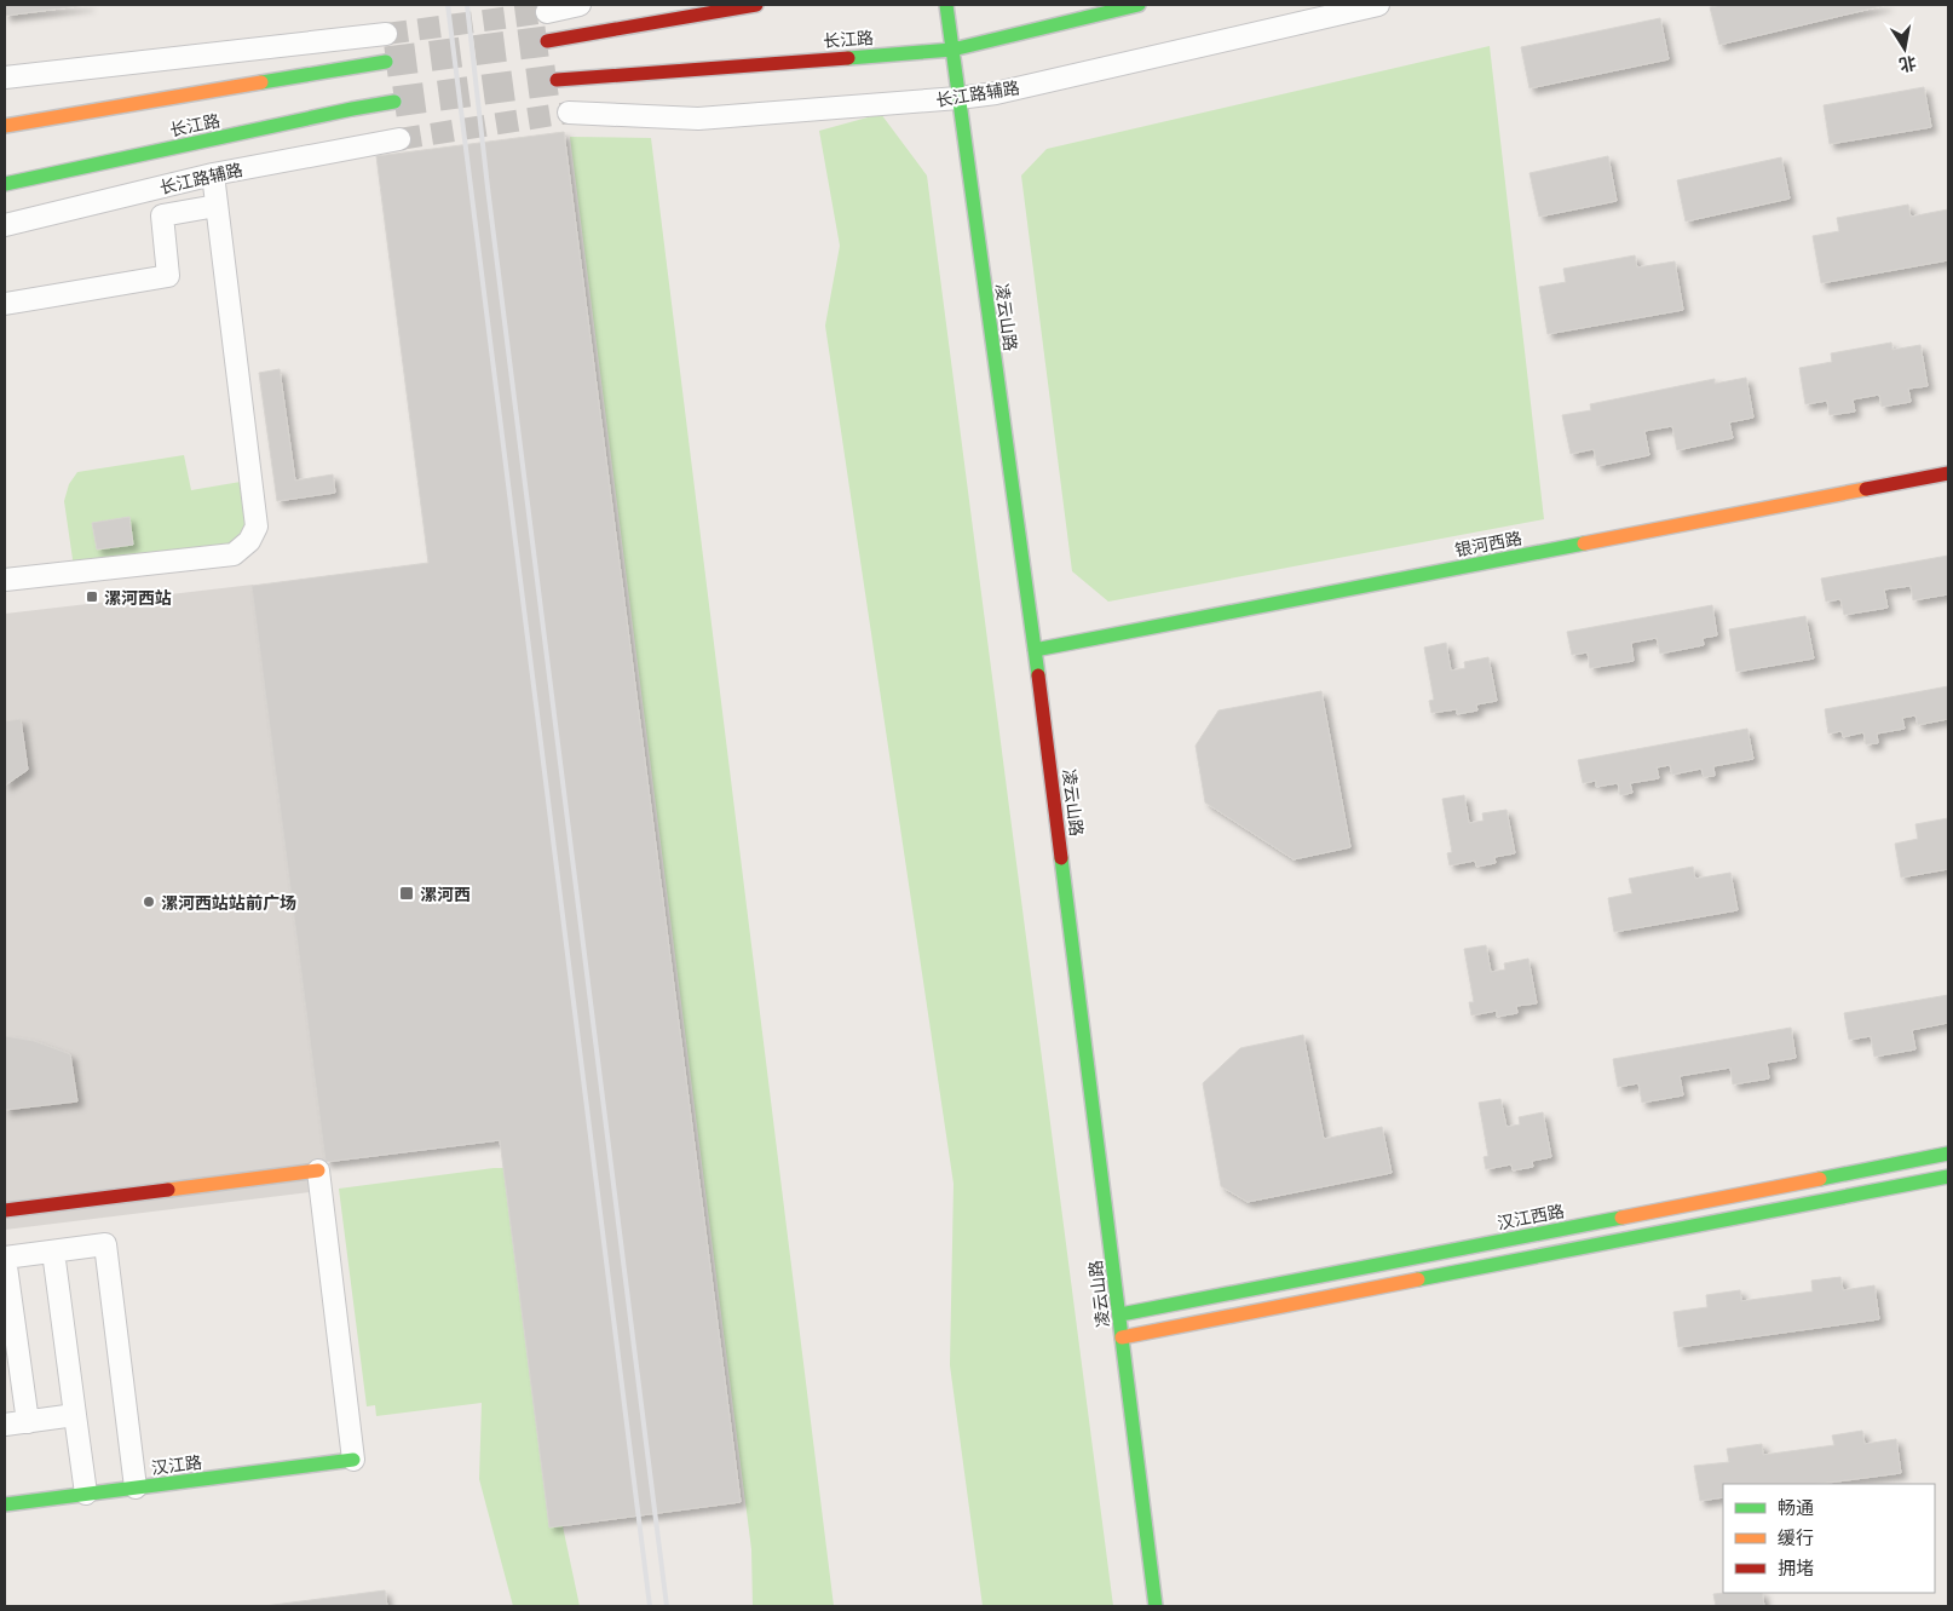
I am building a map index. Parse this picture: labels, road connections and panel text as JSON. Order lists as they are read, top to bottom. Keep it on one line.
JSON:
{"streets":{"street":["长江路","长江路辅路","凌云山路","银河西路","汉江西路","汉江路"]},"crossings":[["长江路","凌云山路"],["长江路辅路","凌云山路"],["凌云山路","银河西路"],["凌云山路","汉江西路"]],"places":{"transit":["漯河西站","漯河西"],"other":["漯河西站站前广场"]},"legend":["畅通","缓行","拥堵"],"north":"bottom"}
